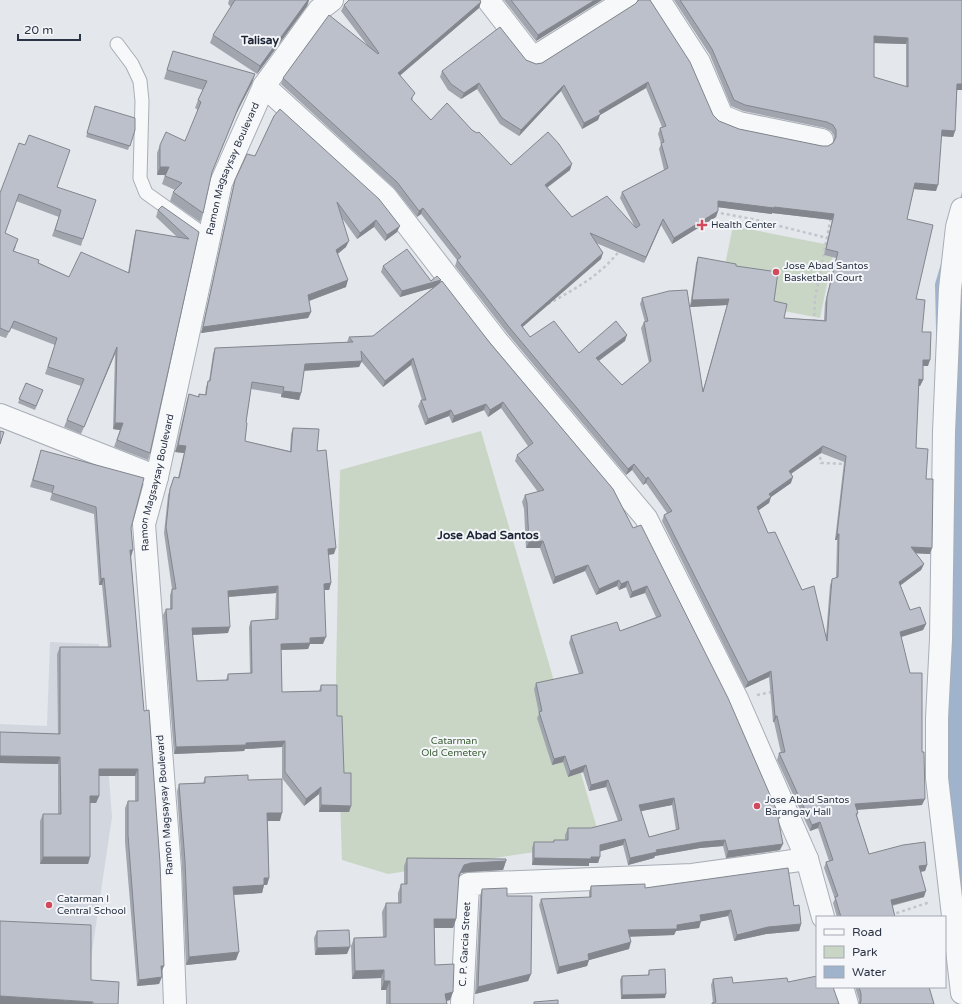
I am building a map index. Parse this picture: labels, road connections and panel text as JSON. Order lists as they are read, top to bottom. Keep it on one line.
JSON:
{"streets":{"street":["Ramon Magsaysay Boulevard","C. P. Garcia Street"]},"districts":["Talisay","Jose Abad Santos"],"parks":["Catarman Old Cemetery"],"places":{"health":["Health Center"],"other":["Jose Abad Santos Basketball Court","Jose Abad Santos Barangay Hall","Catarman I Central School"]},"legend":["Road","Park","Water"],"scale_bar":"20 m"}
